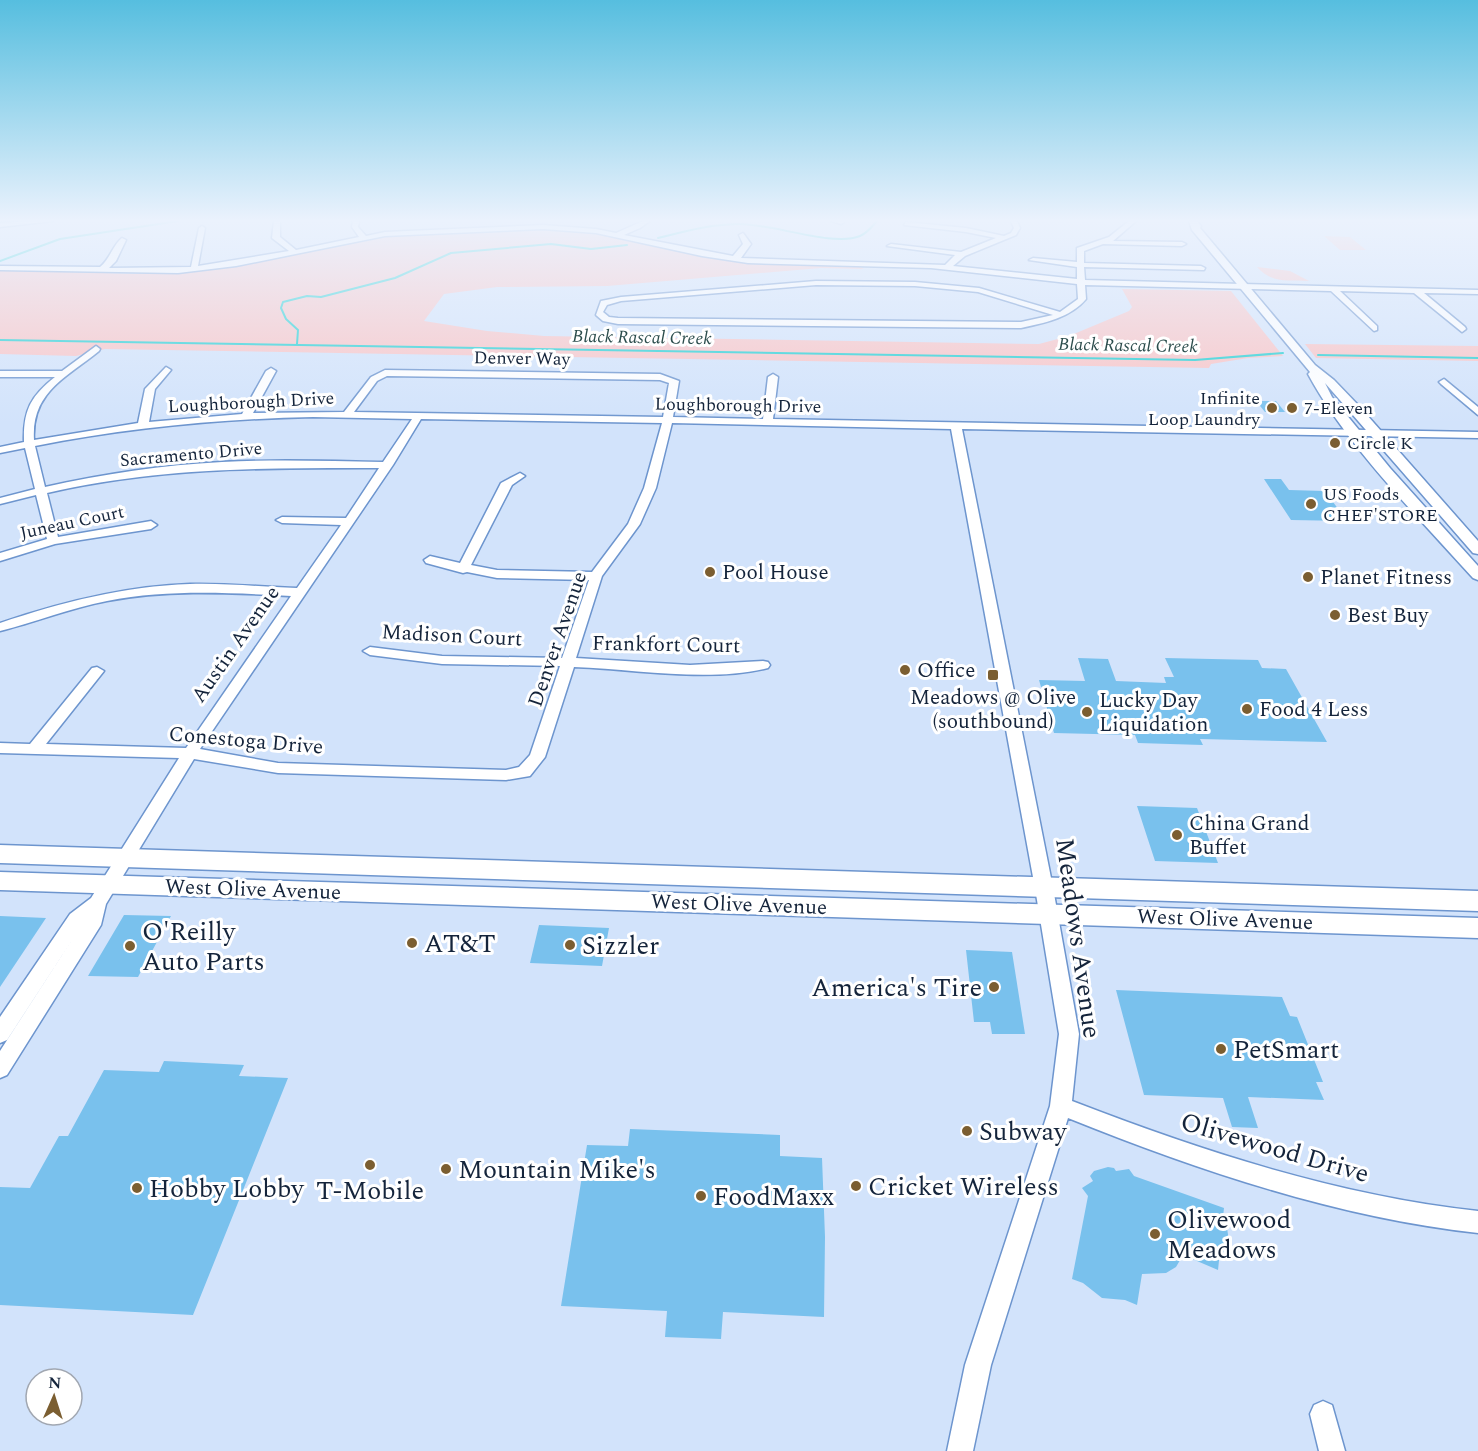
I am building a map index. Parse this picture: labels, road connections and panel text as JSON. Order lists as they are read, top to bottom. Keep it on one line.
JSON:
{"streets":{"main road":["West Olive Avenue"],"street":["Denver Way","Loughborough Drive","Sacramento Drive","Juneau Court","Madison Court","Denver Avenue","Austin Avenue","Frankfort Court","Conestoga Drive","Meadows Avenue","Olivewood Drive"]},"crossings":[["Denver Way","Loughborough Drive"],["Denver Way","Denver Avenue"],["Loughborough Drive","Denver Avenue"],["Loughborough Drive","Austin Avenue"],["Loughborough Drive","Meadows Avenue"],["Sacramento Drive","Austin Avenue"],["Madison Court","Denver Avenue"],["Madison Court","Frankfort Court"],["Denver Avenue","Frankfort Court"],["Denver Avenue","Conestoga Drive"],["Austin Avenue","Conestoga Drive"],["Austin Avenue","West Olive Avenue"],["West Olive Avenue","Meadows Avenue"],["Meadows Avenue","Olivewood Drive"]],"water":["Black Rascal Creek"],"places":{"other":["Infinite Loop Laundry","7-Eleven","Circle K","US Foods CHEF'STORE","Pool House","Planet Fitness","Best Buy","Office","Food 4 Less","Lucky Day Liquidation","China Grand Buffet","AT&T","Sizzler","O'Reilly Auto Parts","America's Tire","PetSmart","Subway","T-Mobile","Mountain Mike's","Cricket Wireless","Hobby Lobby","FoodMaxx","Olivewood Meadows"],"transit":["Meadows @ Olive (southbound)"]},"north":"top"}
